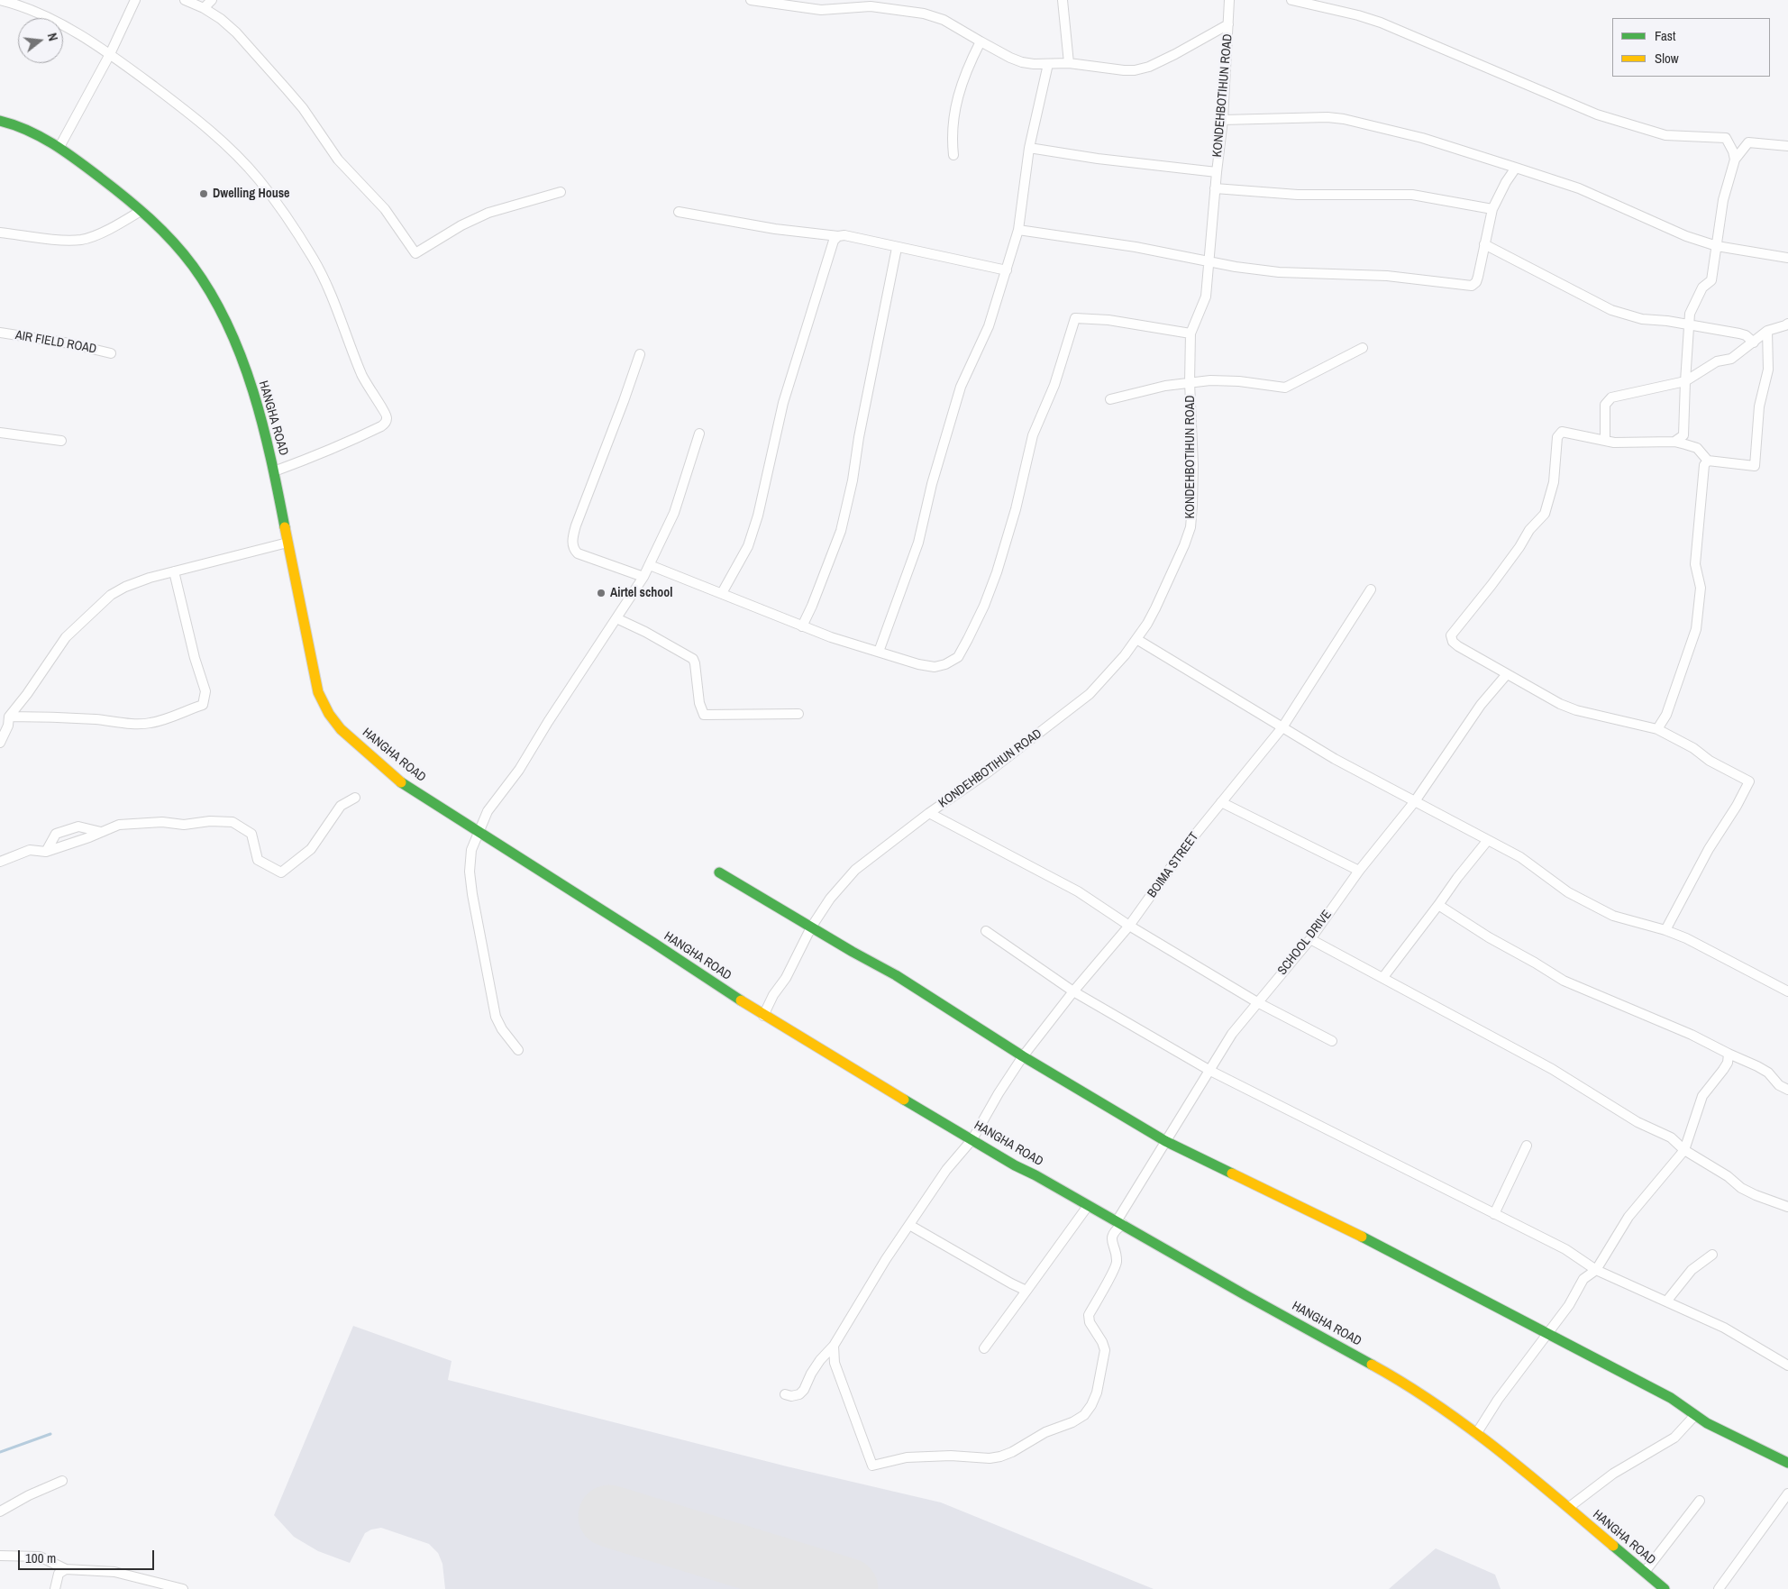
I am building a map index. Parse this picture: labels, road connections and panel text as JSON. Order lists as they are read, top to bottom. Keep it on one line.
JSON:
{"streets":{"main road":["HANGHA ROAD"],"street":["KONDEHBOTIHUN ROAD","AIR FIELD ROAD","BOIMA STREET","SCHOOL DRIVE"]},"crossings":[["KONDEHBOTIHUN ROAD","HANGHA ROAD"],["HANGHA ROAD","BOIMA STREET"],["HANGHA ROAD","SCHOOL DRIVE"],["BOIMA STREET","SCHOOL DRIVE"]],"places":["Dwelling House","Airtel school"],"legend":["Fast","Slow"],"scale_bar":"100 m","north":"right"}
